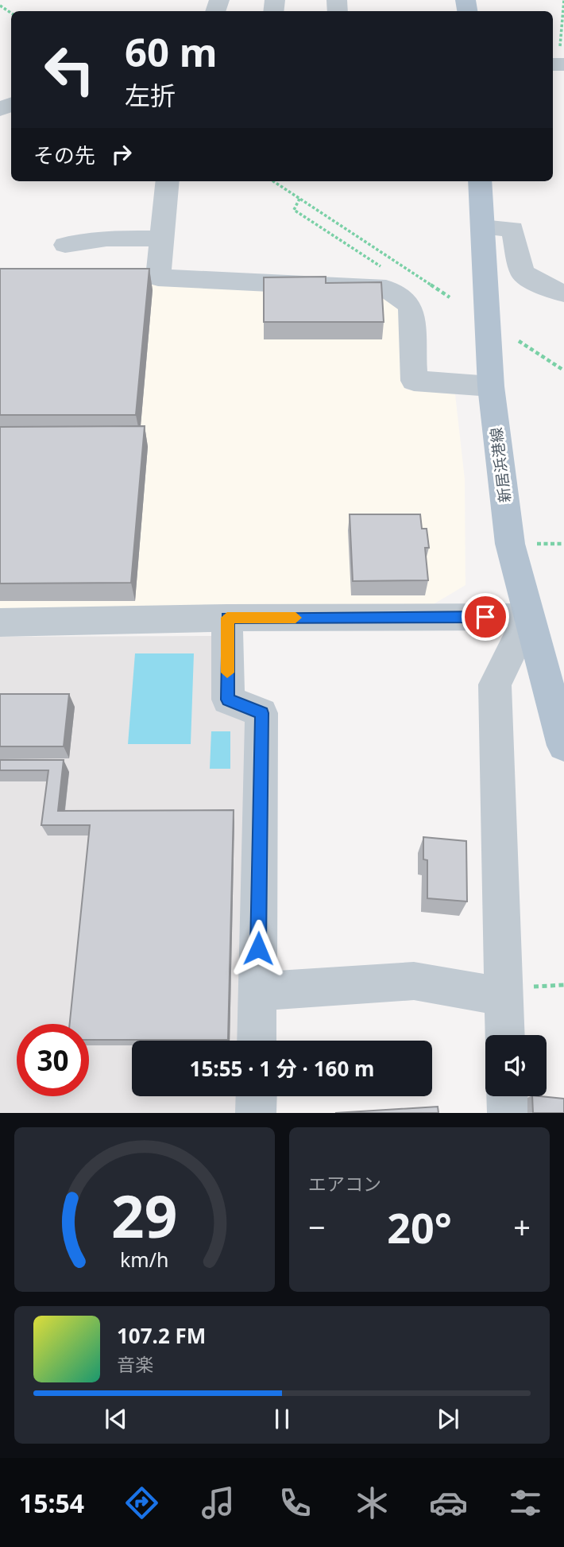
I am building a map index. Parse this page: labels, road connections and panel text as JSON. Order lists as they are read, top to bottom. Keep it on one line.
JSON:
{"streets":{"main road":["新居浜港線"]},"page":{"turn":["60 m","左折"],"then":"その先","limit":"30","trip":"15:55 · 1 分 · 160 m","tile":"エアコン","heat":["−","20°","+"],"song":["107.2 FM","音楽"],"tabs":"15:54","gauge":["29","km/h"]}}
